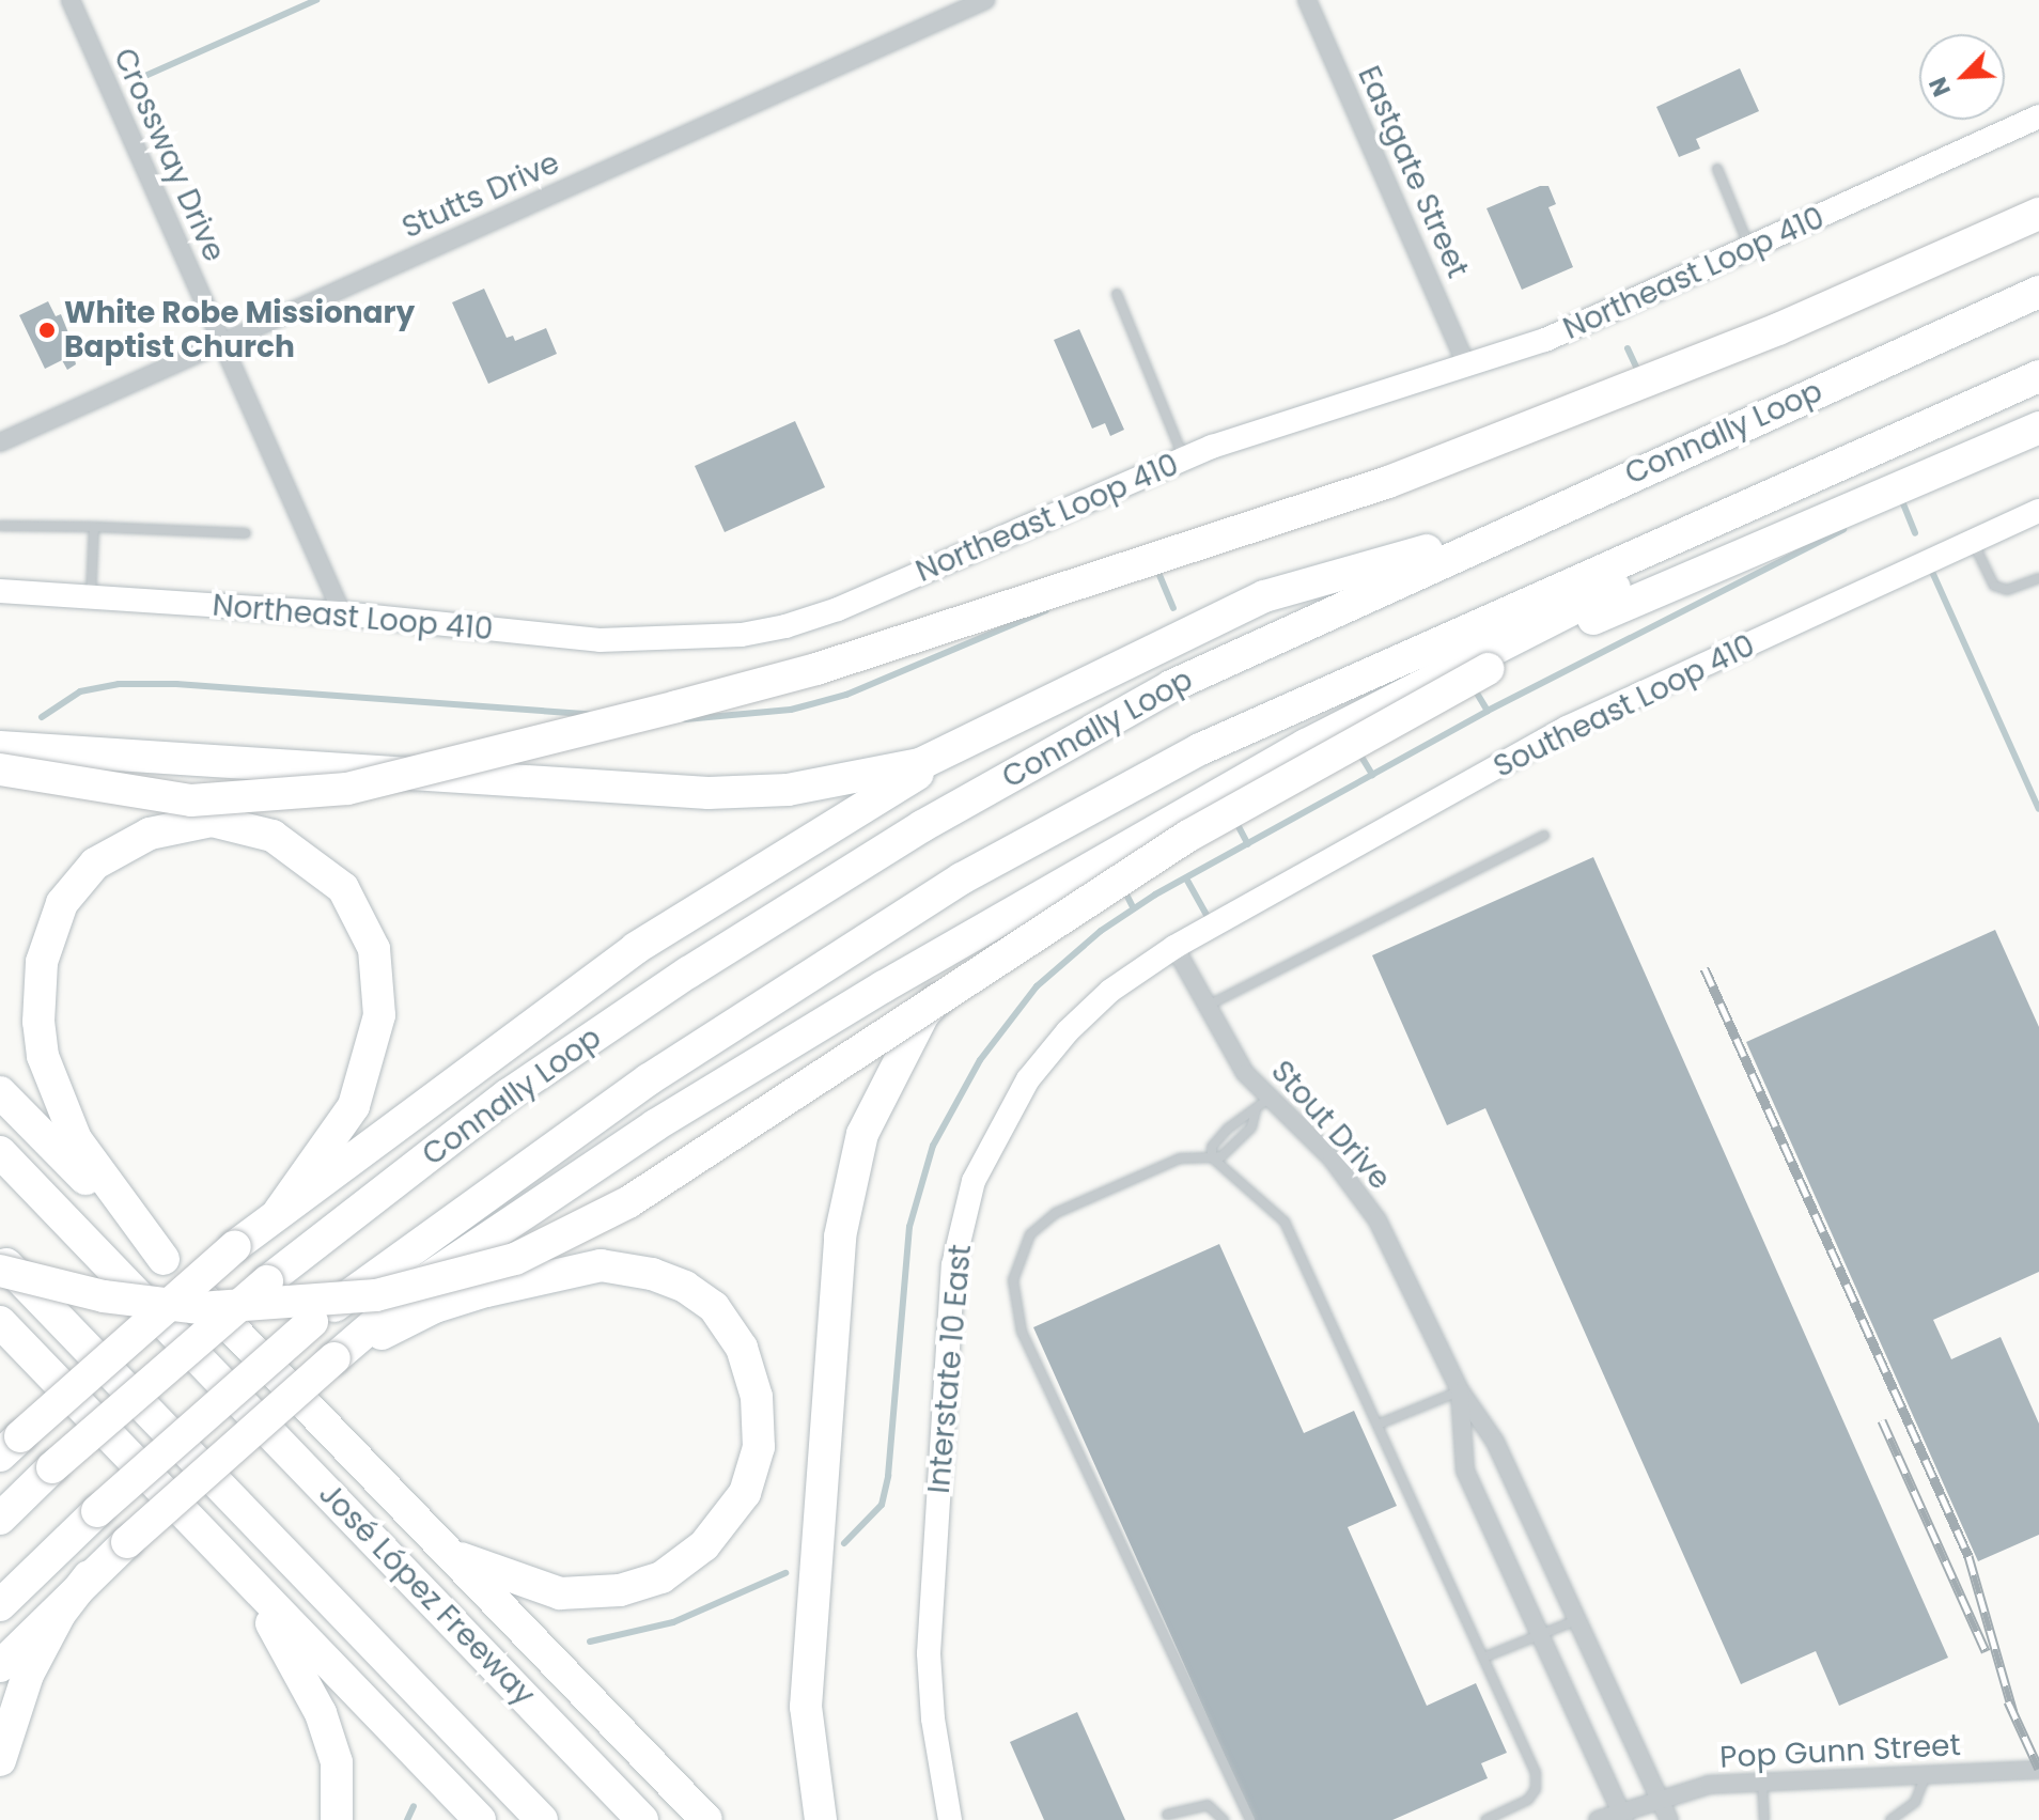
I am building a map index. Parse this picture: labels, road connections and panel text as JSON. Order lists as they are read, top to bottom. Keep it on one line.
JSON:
{"streets":{"highway":["Connally Loop","José López Freeway"],"main road":["Northeast Loop 410","Southeast Loop 410","Interstate 10 East"],"street":["Crossway Drive","Eastgate Street","Stutts Drive","Stout Drive","Pop Gunn Street"]},"crossings":[["Crossway Drive","Stutts Drive"],["Crossway Drive","Northeast Loop 410"],["Eastgate Street","Northeast Loop 410"],["Southeast Loop 410","Stout Drive"],["Southeast Loop 410","Interstate 10 East"],["Stout Drive","Interstate 10 East"],["Stout Drive","Pop Gunn Street"]],"places":["White Robe Missionary Baptist Church"],"north":"bottom left"}
